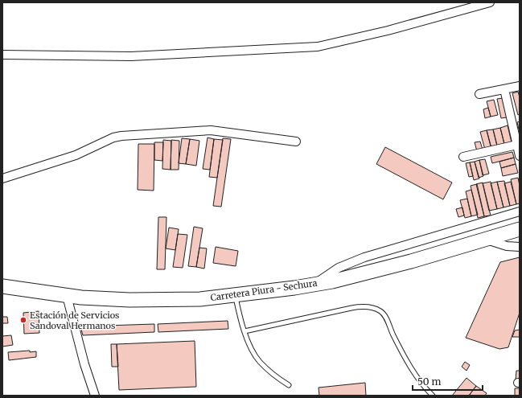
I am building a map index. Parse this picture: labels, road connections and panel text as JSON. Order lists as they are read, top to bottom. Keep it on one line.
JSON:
{"streets":{"main road":["Carretera Piura - Sechura"]},"places":["Estación de Servicios Sandoval Hermanos"],"scale_bar":"50 m"}
